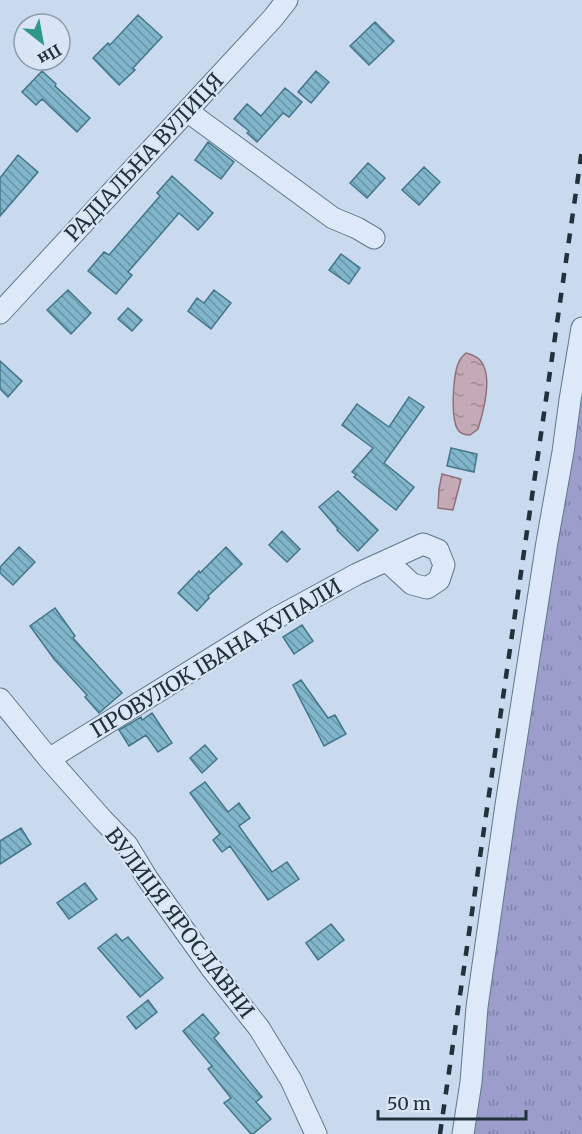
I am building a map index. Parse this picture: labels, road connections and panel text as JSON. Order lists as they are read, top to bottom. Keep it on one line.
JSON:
{"streets":{"street":["РАДІАЛЬНА ВУЛИЦЯ","ПРОВУЛОК ІВАНА КУПАЛИ","ВУЛИЦЯ ЯРОСЛАВНИ"]},"crossings":[["ПРОВУЛОК ІВАНА КУПАЛИ","ВУЛИЦЯ ЯРОСЛАВНИ"]],"scale_bar":"50 m","north":"bottom right"}
